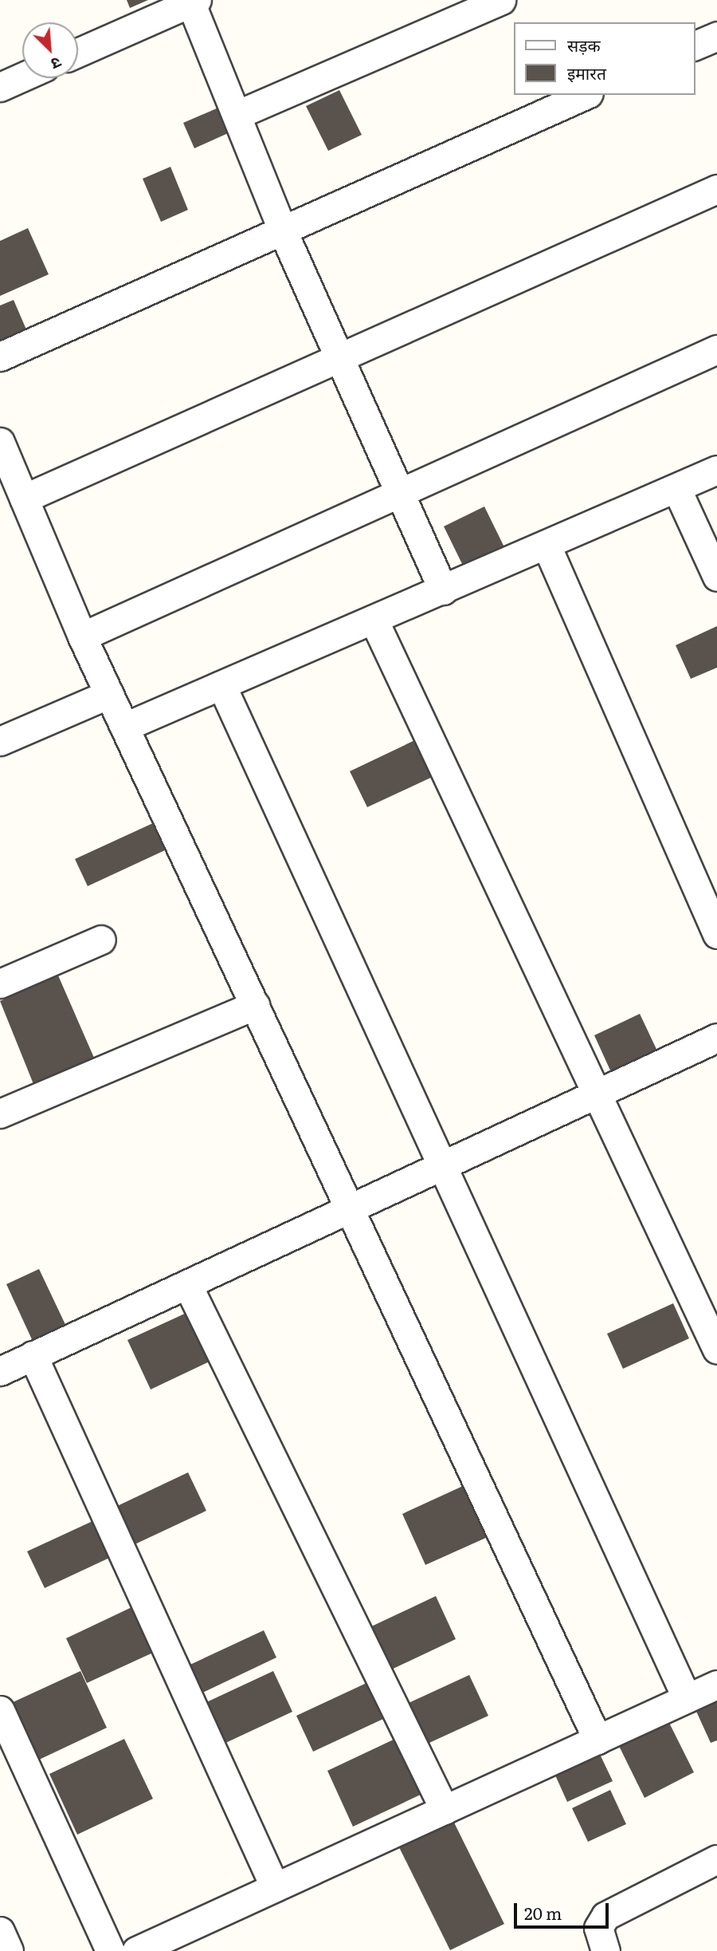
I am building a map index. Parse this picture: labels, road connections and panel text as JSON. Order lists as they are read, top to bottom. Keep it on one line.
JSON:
{"legend":["सड़क","इमारत"],"scale_bar":"20 m","north":"bottom right"}
